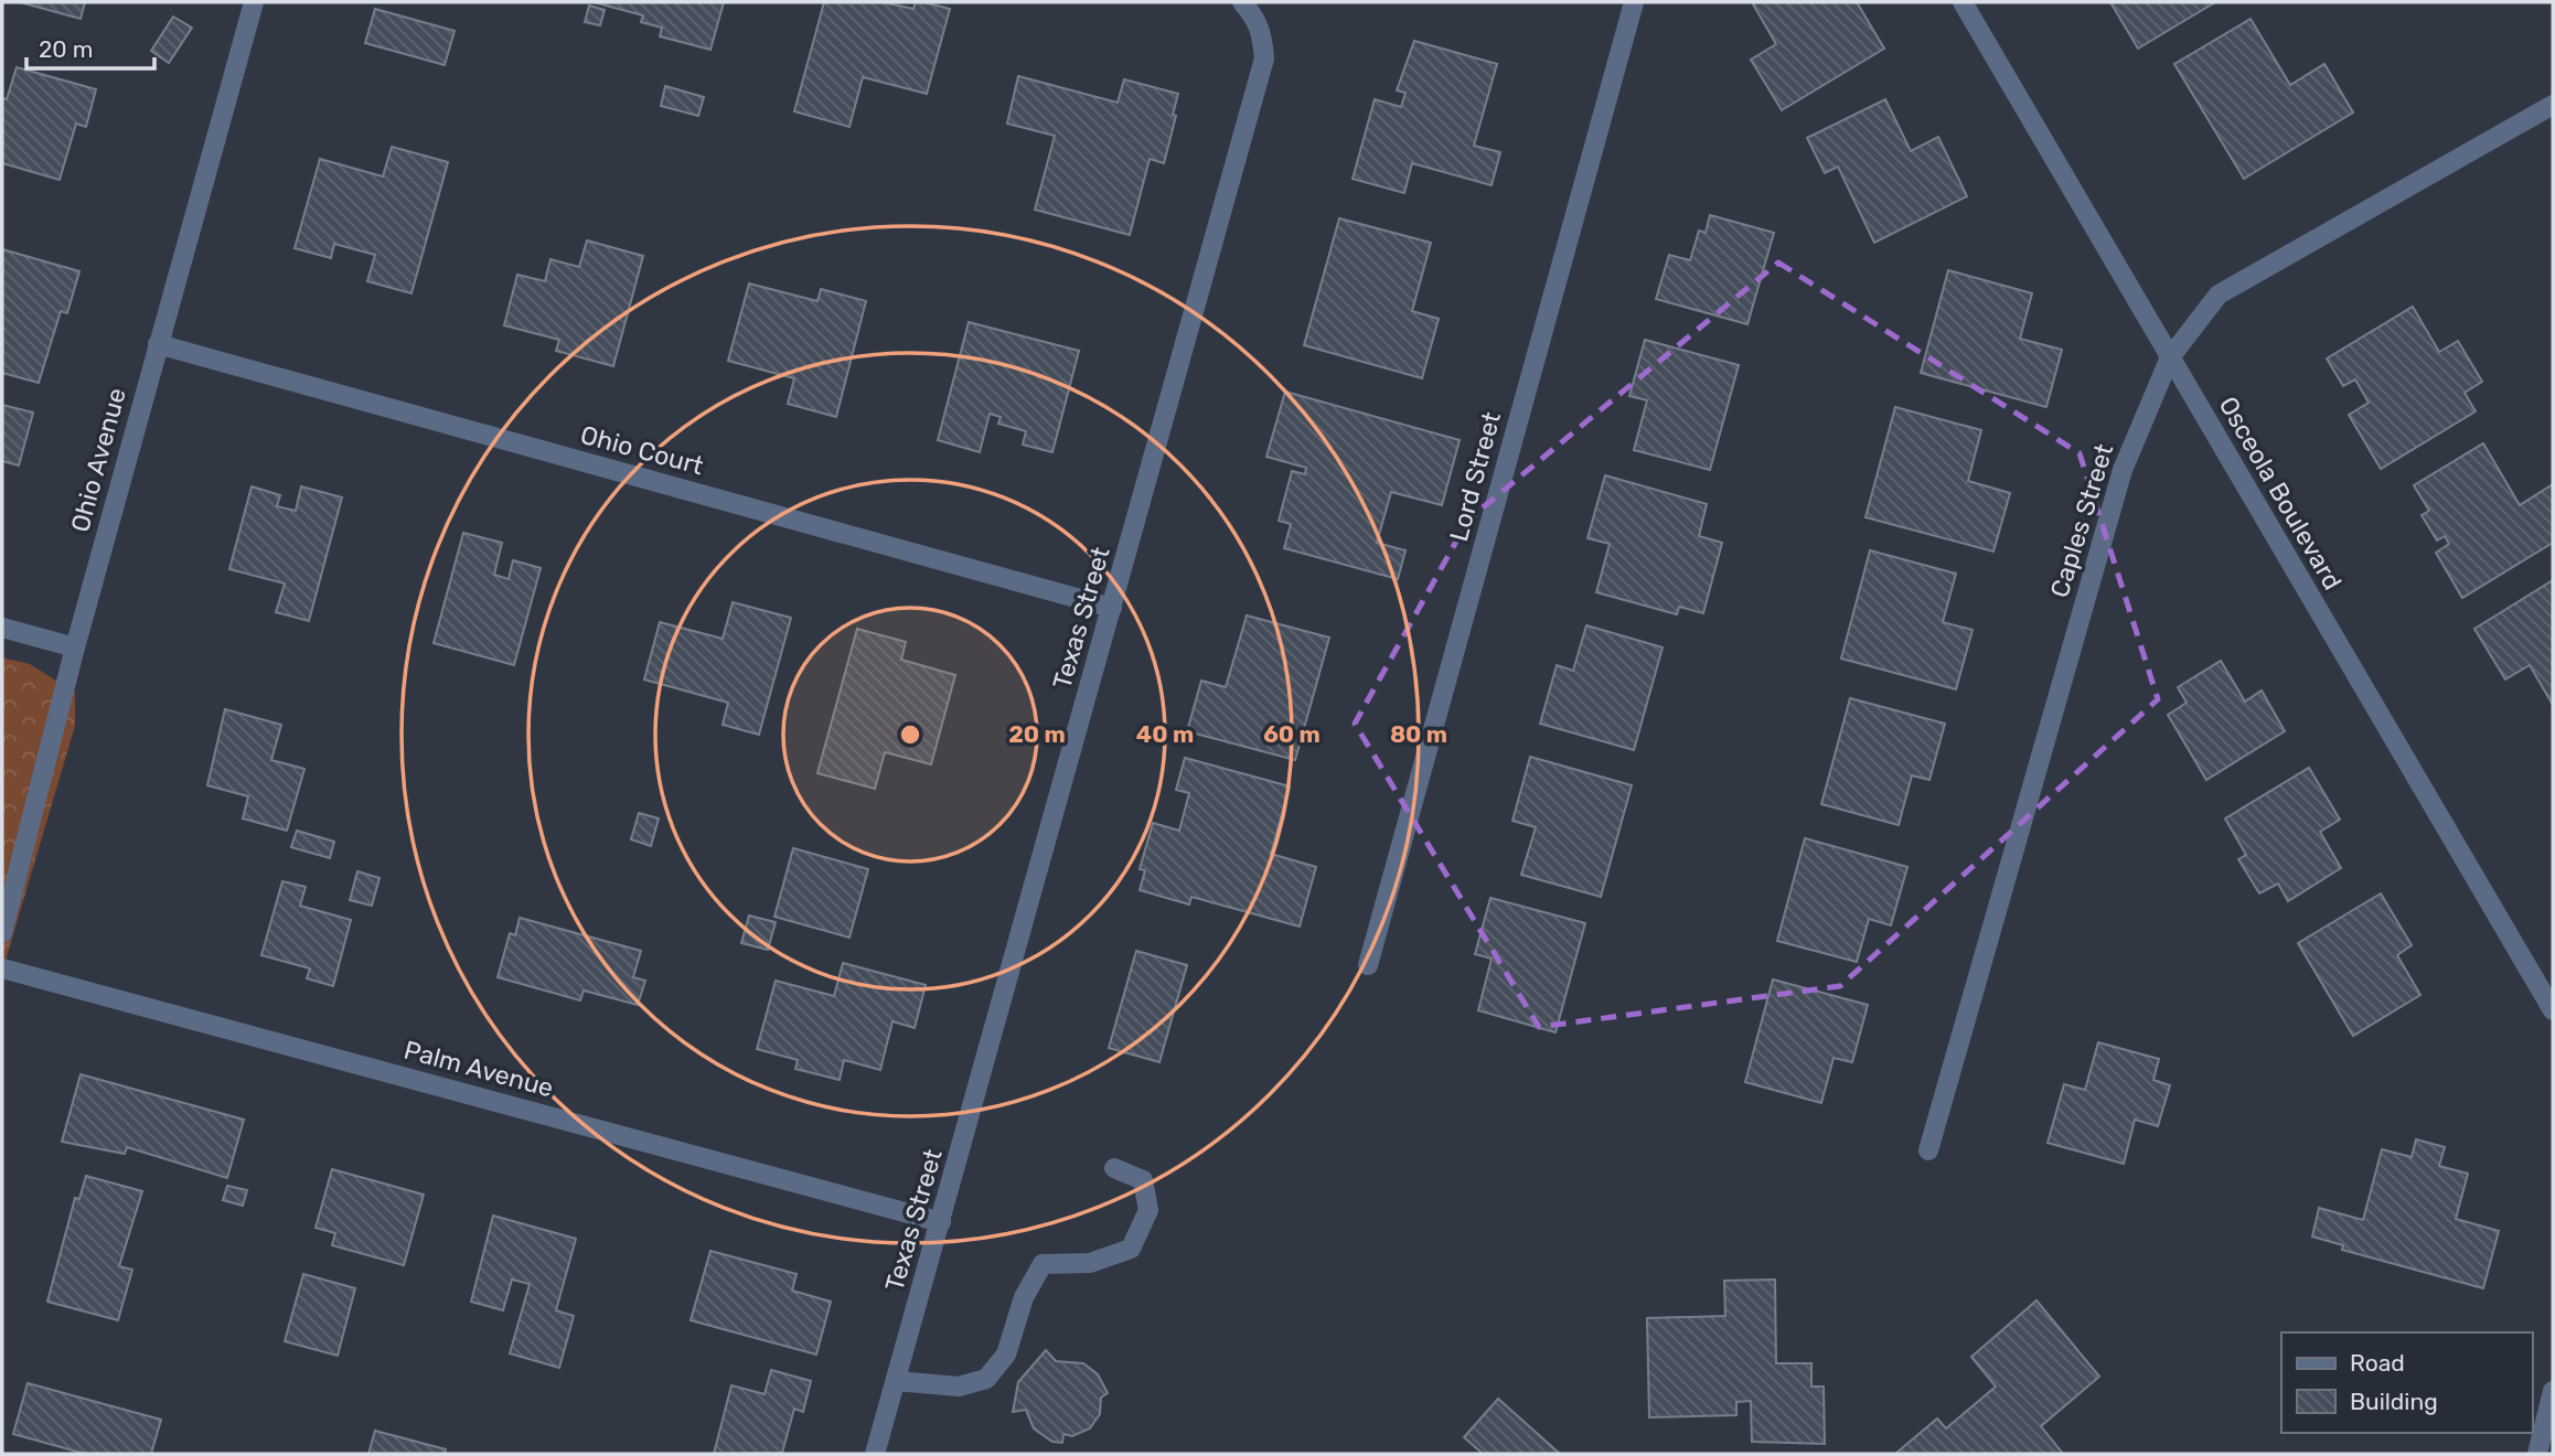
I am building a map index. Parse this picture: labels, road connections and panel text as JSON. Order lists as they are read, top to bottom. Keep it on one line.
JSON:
{"streets":{"street":["Ohio Court","Ohio Avenue","Lord Street","Osceola Boulevard","Caples Street","Texas Street","Palm Avenue"]},"crossings":[["Ohio Court","Ohio Avenue"],["Ohio Court","Texas Street"],["Osceola Boulevard","Caples Street"],["Texas Street","Palm Avenue"]],"legend":["Road","Building"],"scale_bar":"20 m","rings":["20 m","40 m","60 m","80 m"]}
